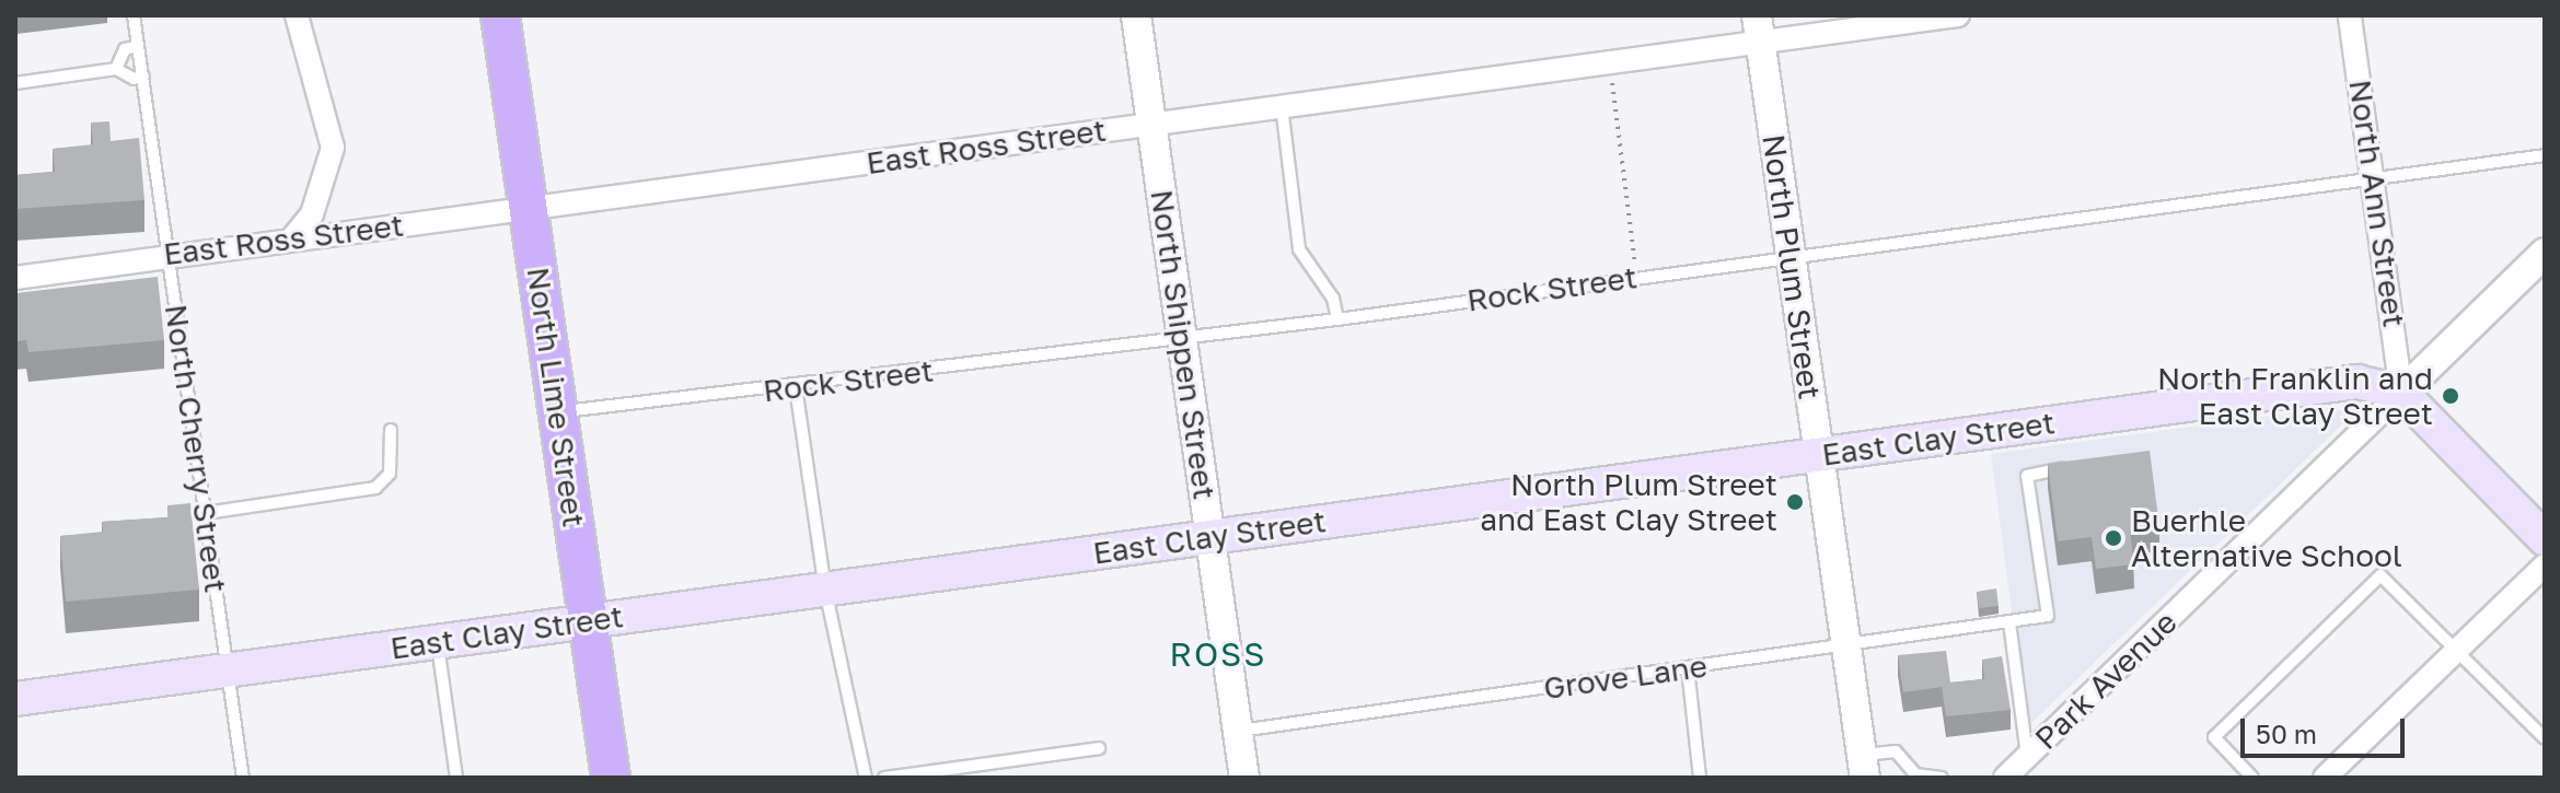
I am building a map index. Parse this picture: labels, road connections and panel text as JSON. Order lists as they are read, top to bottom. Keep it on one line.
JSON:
{"streets":{"highway":["North Lime Street"],"main road":["East Clay Street"],"street":["East Ross Street","North Ann Street","North Plum Street","North Shippen Street","Park Avenue"],"lane":["Rock Street","North Cherry Street","Grove Lane"]},"crossings":[["East Ross Street","North Plum Street"],["East Ross Street","North Shippen Street"],["East Ross Street","North Lime Street"],["East Ross Street","North Cherry Street"],["North Ann Street","Rock Street"],["North Ann Street","East Clay Street"],["North Ann Street","Park Avenue"],["North Plum Street","Rock Street"],["North Plum Street","East Clay Street"],["North Plum Street","Grove Lane"],["Rock Street","North Shippen Street"],["Rock Street","North Lime Street"],["North Shippen Street","East Clay Street"],["North Shippen Street","Grove Lane"],["North Lime Street","East Clay Street"],["East Clay Street","North Cherry Street"],["East Clay Street","Park Avenue"]],"districts":["ROSS"],"places":["North Franklin and East Clay Street","North Plum Street and East Clay Street","Buerhle Alternative School"],"scale_bar":"50 m"}
